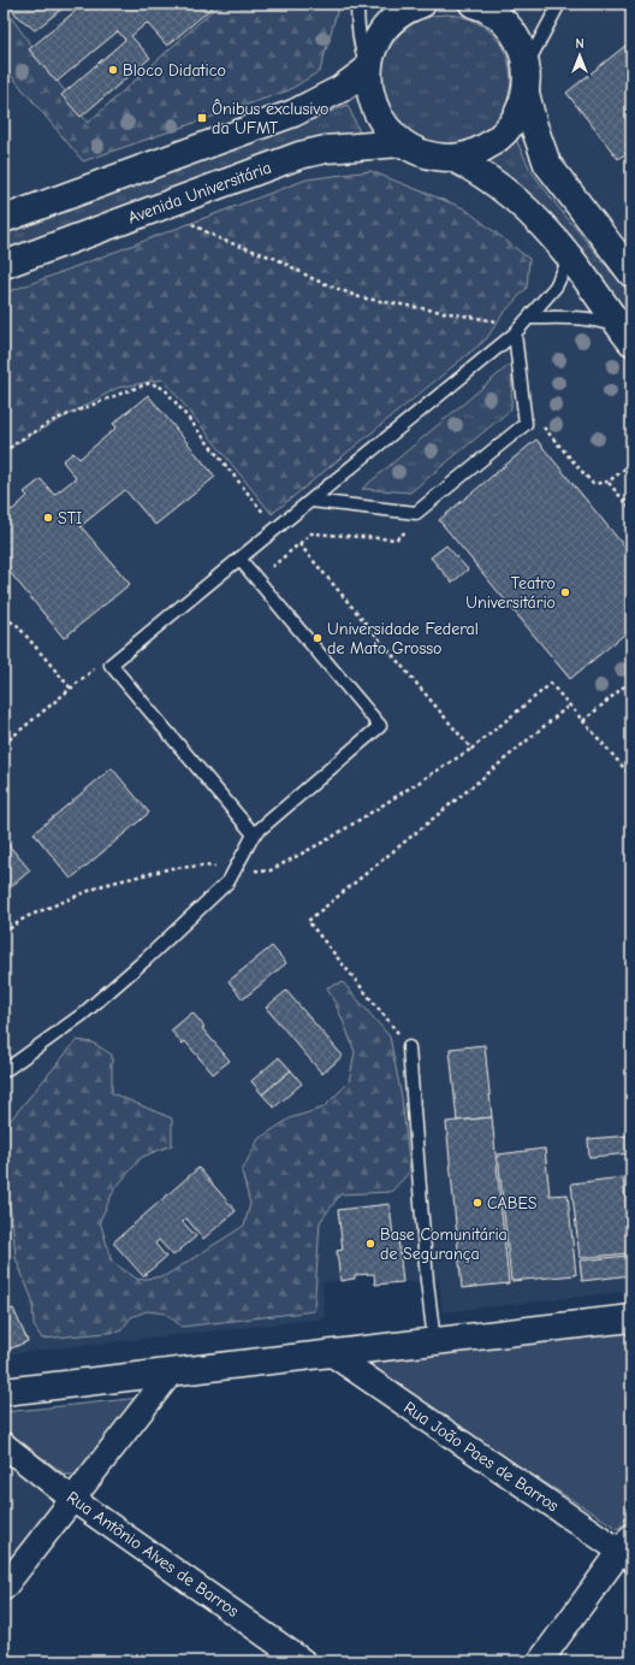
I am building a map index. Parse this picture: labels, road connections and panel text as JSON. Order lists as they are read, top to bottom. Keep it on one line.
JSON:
{"streets":{"street":["Avenida Universitária","Rua João Paes de Barros","Rua Antônio Alves de Barros"]},"places":{"other":["Bloco Didatico","STI","Teatro Universitário","Universidade Federal de Mato Grosso","CABES","Base Comunitária de Segurança"],"transit":["Ônibus exclusivo da UFMT"]},"north":"top"}
